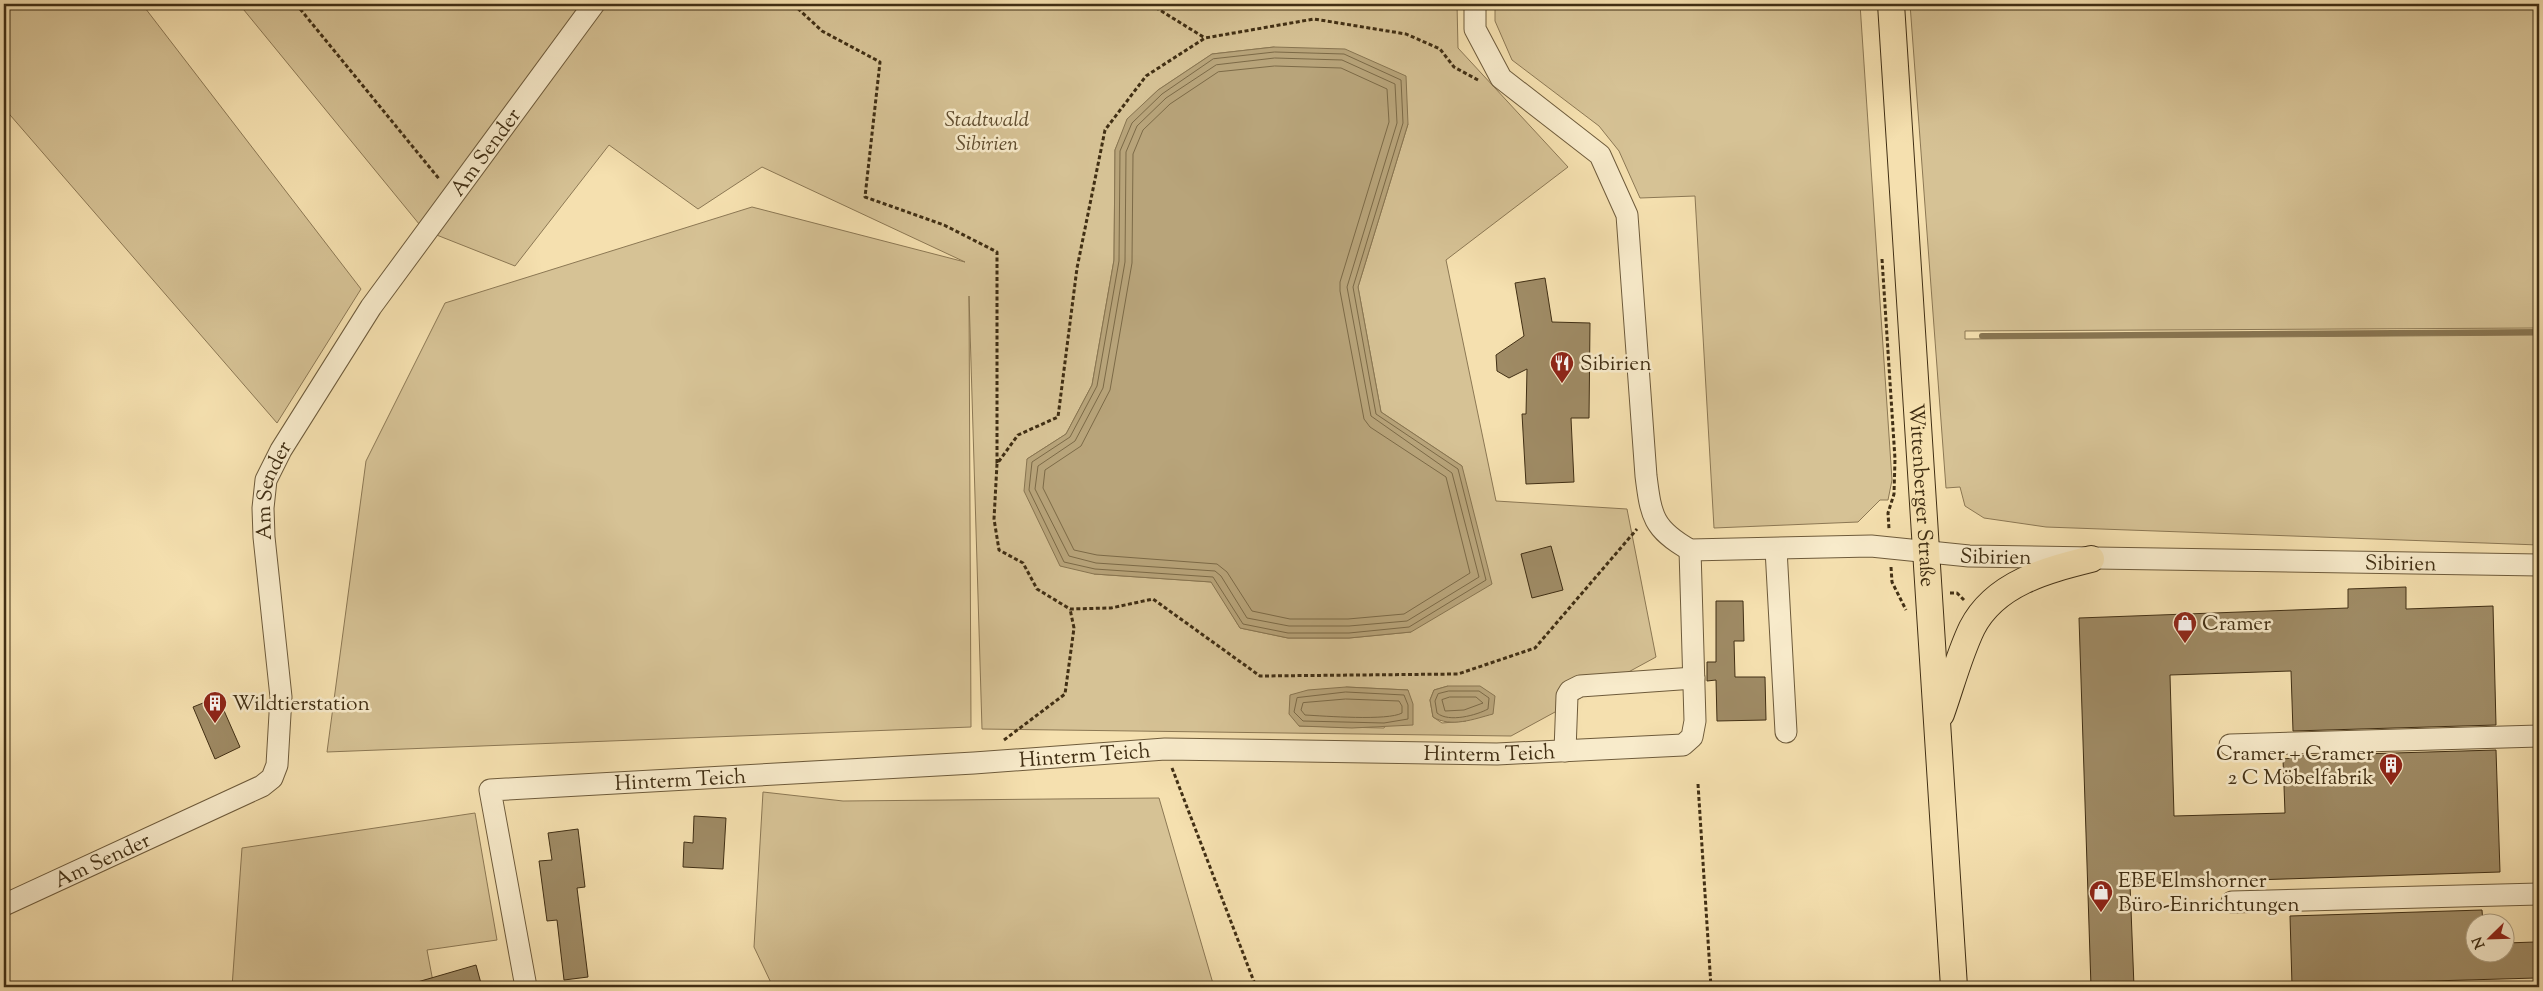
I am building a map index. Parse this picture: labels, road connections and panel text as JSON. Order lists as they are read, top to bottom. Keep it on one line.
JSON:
{"streets":{"main road":["Wittenberger Straße"],"street":["Am Sender","Sibirien","Hinterm Teich"]},"crossings":[["Wittenberger Straße","Sibirien"],["Sibirien","Hinterm Teich"]],"parks":["Stadtwald Sibirien"],"places":{"restaurant":["Sibirien"],"shop":["Cramer","EBE Elmshorner Büro-Einrichtungen"],"building":["Wildtierstation","Cramer + Cramer 2 C Möbelfabrik"]},"north":"bottom left"}
